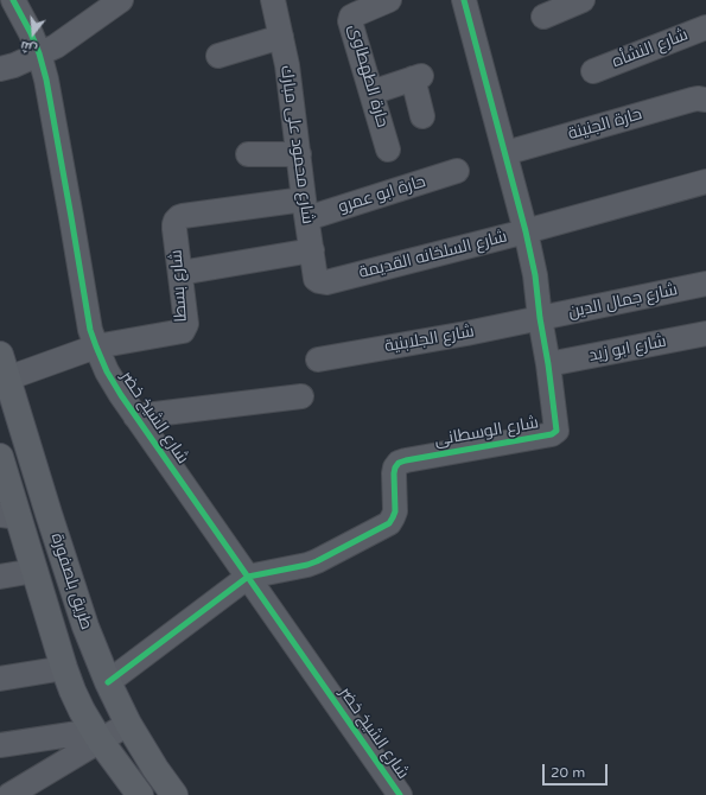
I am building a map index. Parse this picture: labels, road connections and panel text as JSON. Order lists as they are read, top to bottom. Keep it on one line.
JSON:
{"streets":{"main road":["طريق بلصفورة"],"street":["شارع النشأه","حارة الطهطاوى","حارة الجنينة","شارع محمود على مبارك","حارة ابو عمرو","شارع السلخانه القديمة","شارع بسطا","شارع جمال الدين","شارع الجلابنية","شارع ابو زيد","شارع الشيخ خضر","شارع الوسطانى"]},"crossings":[["حارة الجنينة","شارع الوسطانى"],["شارع محمود على مبارك","حارة ابو عمرو"],["شارع محمود على مبارك","شارع السلخانه القديمة"],["شارع محمود على مبارك","شارع بسطا"],["حارة ابو عمرو","شارع بسطا"],["شارع السلخانه القديمة","شارع الوسطانى"],["شارع بسطا","شارع الشيخ خضر"],["شارع بسطا","طريق بلصفورة"],["شارع جمال الدين","شارع الجلابنية"],["شارع جمال الدين","شارع الوسطانى"],["شارع الجلابنية","شارع الوسطانى"],["شارع ابو زيد","شارع الوسطانى"],["شارع الشيخ خضر","شارع الوسطانى"],["شارع الوسطانى","طريق بلصفورة"]],"scale_bar":"20 m","north":"bottom"}
